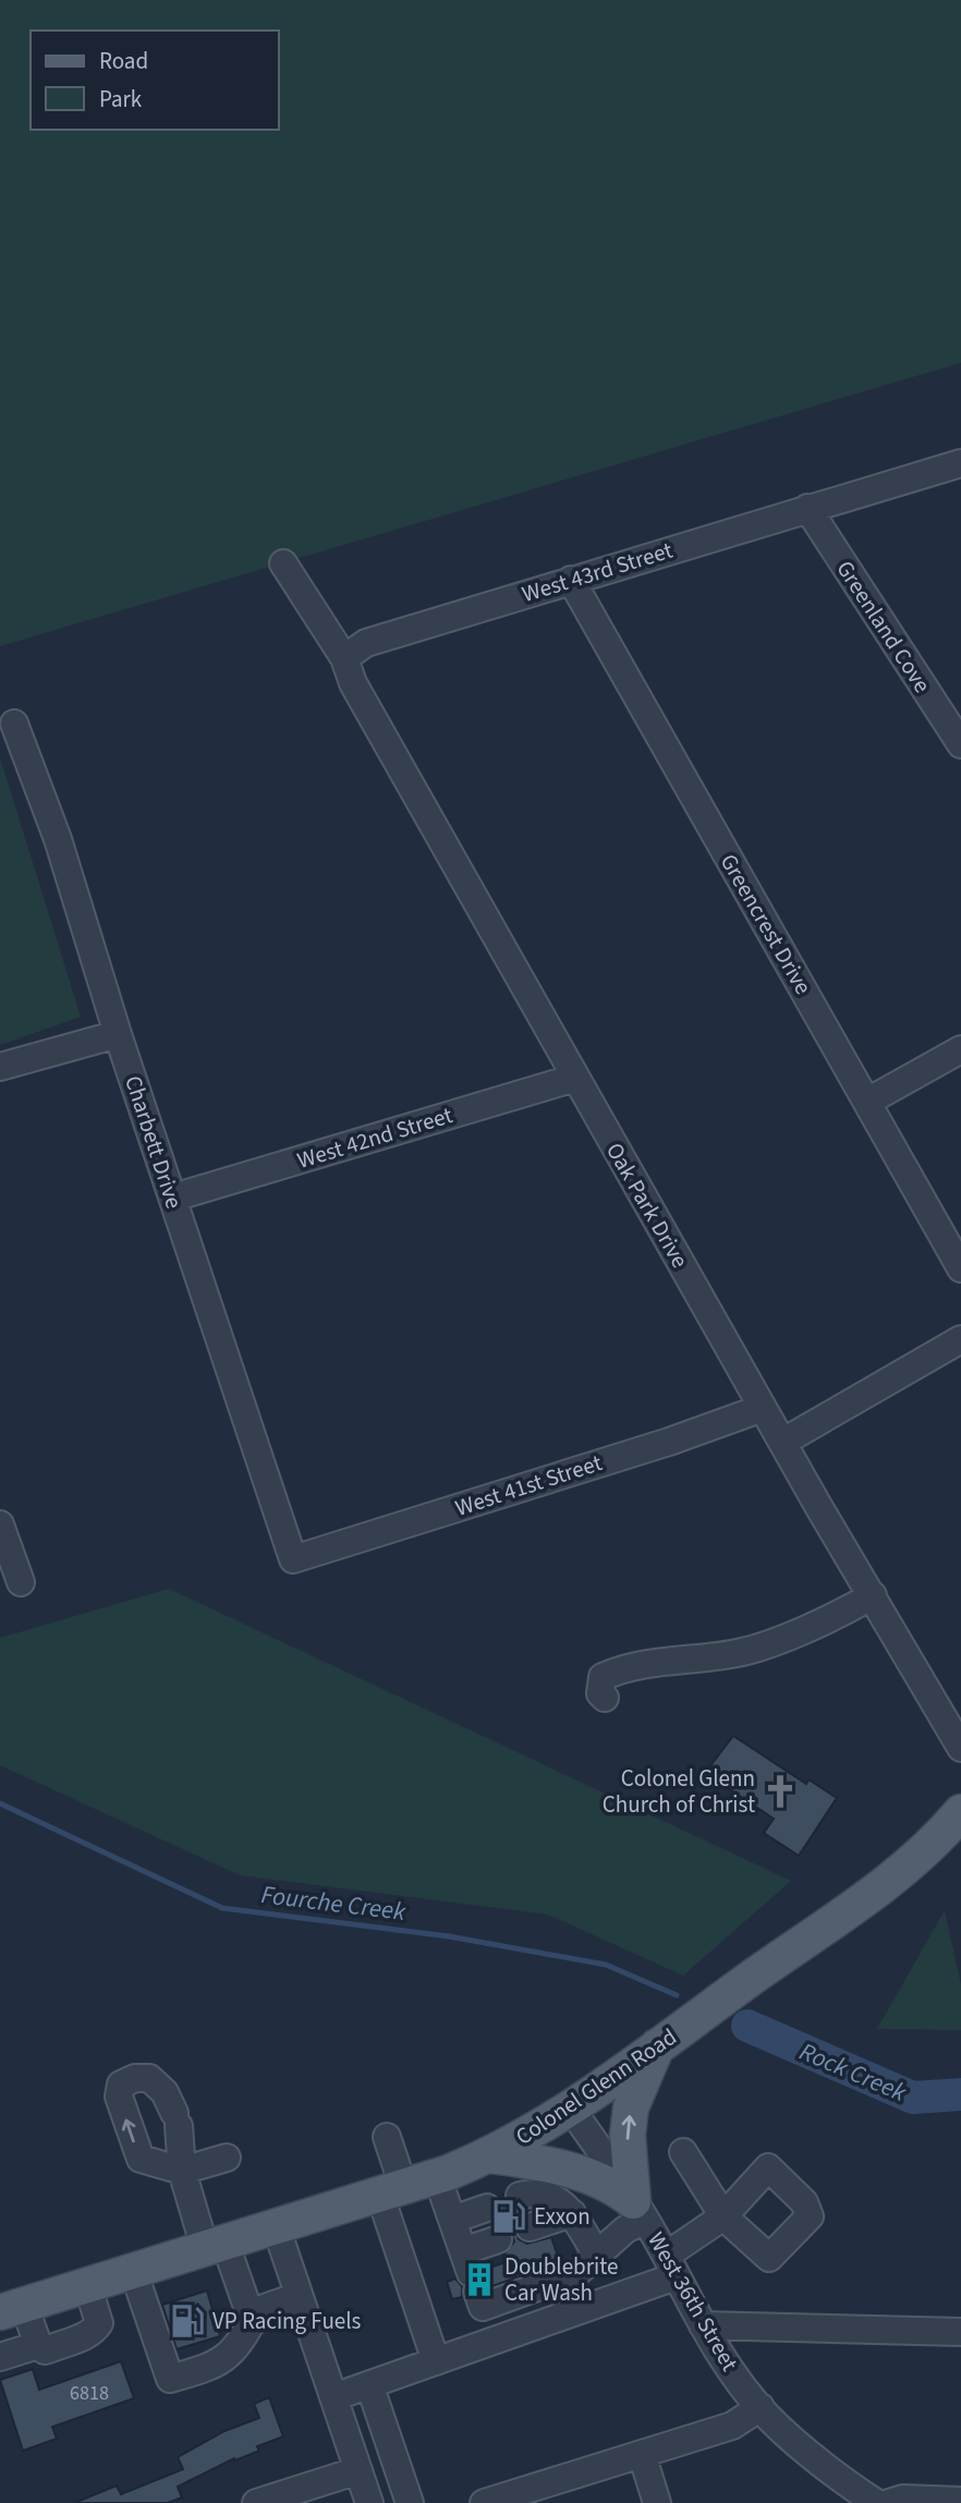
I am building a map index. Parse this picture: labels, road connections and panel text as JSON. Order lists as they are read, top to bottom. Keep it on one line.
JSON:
{"streets":{"main road":["Colonel Glenn Road"],"street":["West 43rd Street","Greenland Cove","Greencrest Drive","West 42nd Street","Charbett Drive","Oak Park Drive","West 41st Street","West 36th Street"]},"crossings":[["West 43rd Street","Greenland Cove"],["West 43rd Street","Greencrest Drive"],["West 43rd Street","Oak Park Drive"],["West 42nd Street","Charbett Drive"],["West 42nd Street","Oak Park Drive"],["Charbett Drive","West 41st Street"],["Oak Park Drive","West 41st Street"],["Colonel Glenn Road","West 36th Street"]],"water":["Fourche Creek","Rock Creek"],"places":{"church":["Colonel Glenn Church of Christ"],"fuel station":["Exxon","VP Racing Fuels"],"building":["Doublebrite Car Wash"]},"house_numbers":["6818"],"legend":["Road","Park"]}
